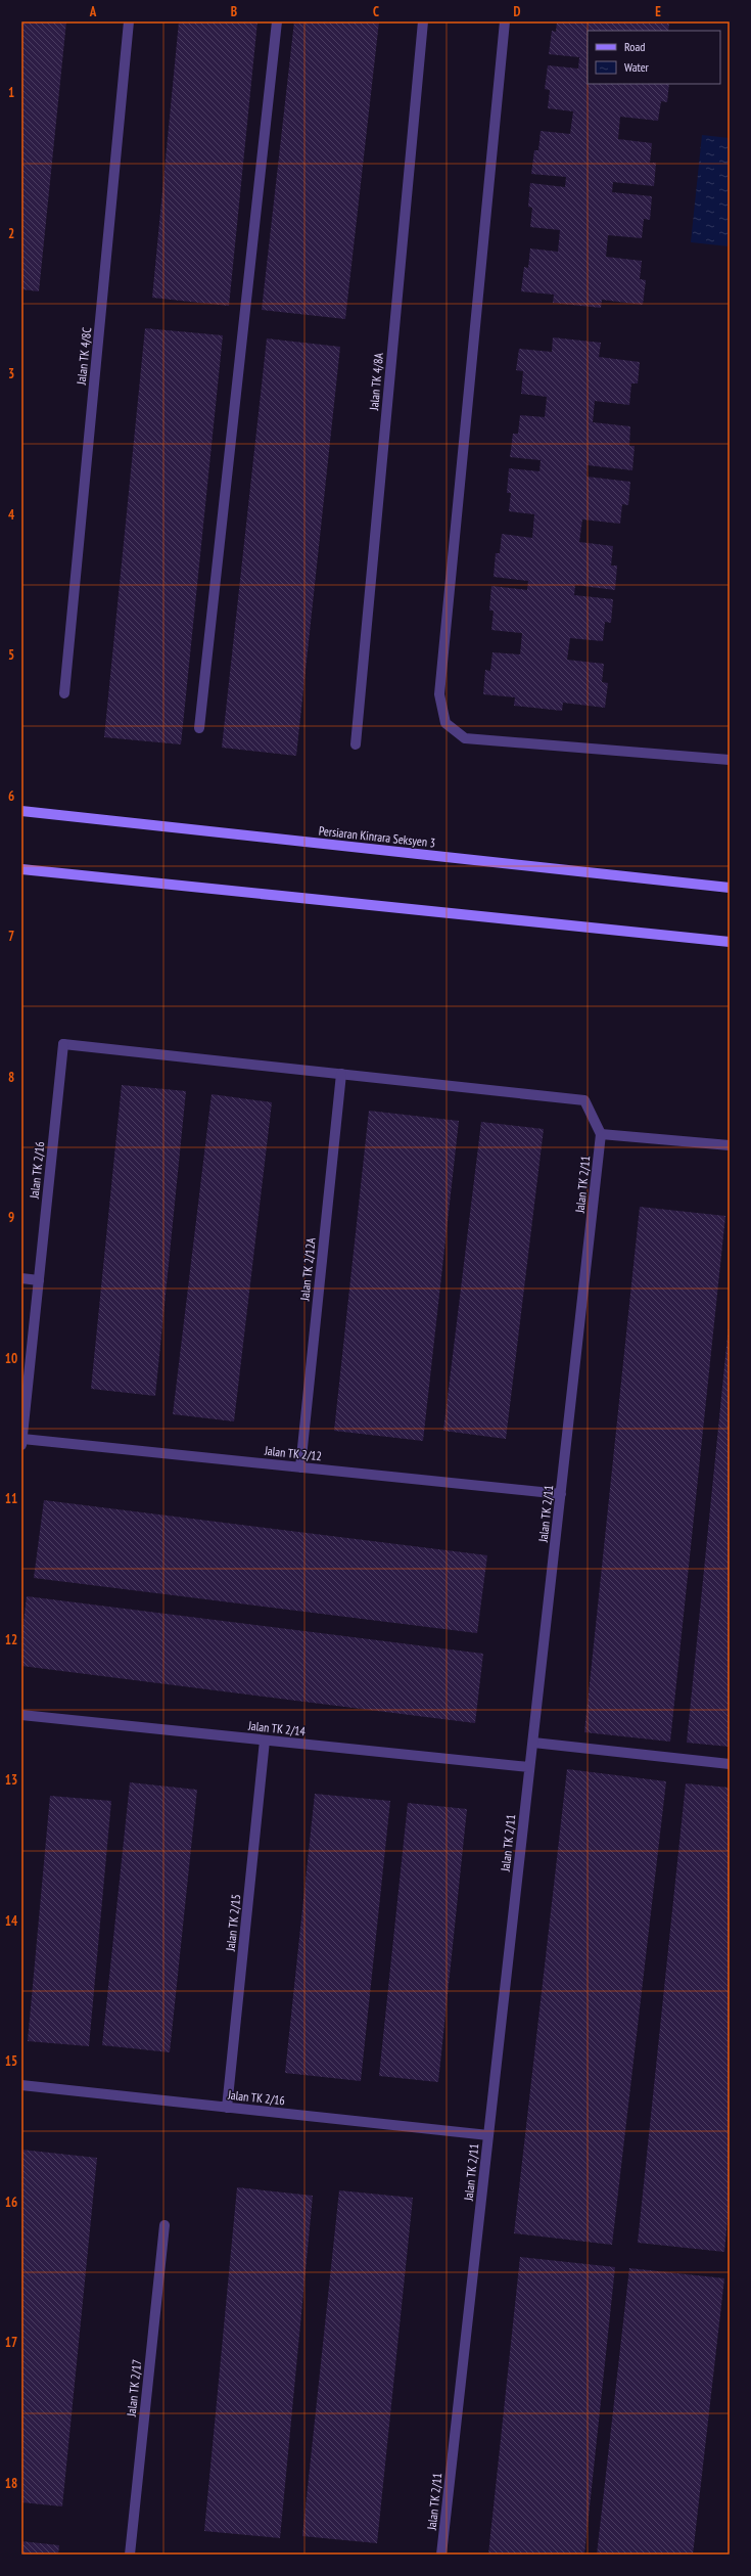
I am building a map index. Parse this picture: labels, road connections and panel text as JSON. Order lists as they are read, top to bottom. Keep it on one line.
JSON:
{"streets":{"main road":["Persiaran Kinrara Seksyen 3"],"street":["Jalan TK 4/8C","Jalan TK 4/8A","Jalan TK 2/16","Jalan TK 2/11","Jalan TK 2/12A","Jalan TK 2/12","Jalan TK 2/14","Jalan TK 2/15","Jalan TK 2/17"]},"crossings":[["Jalan TK 2/16","Jalan TK 2/11"],["Jalan TK 2/16","Jalan TK 2/12A"],["Jalan TK 2/16","Jalan TK 2/12"],["Jalan TK 2/16","Jalan TK 2/15"],["Jalan TK 2/11","Jalan TK 2/12"],["Jalan TK 2/11","Jalan TK 2/14"],["Jalan TK 2/12A","Jalan TK 2/12"],["Jalan TK 2/14","Jalan TK 2/15"]],"legend":["Road","Water"],"grid":{"columns":["A","B","C","D","E"],"rows":["1","2","3","4","5","6","7","8","9","10","11","12","13","14","15","16","17","18"]}}
